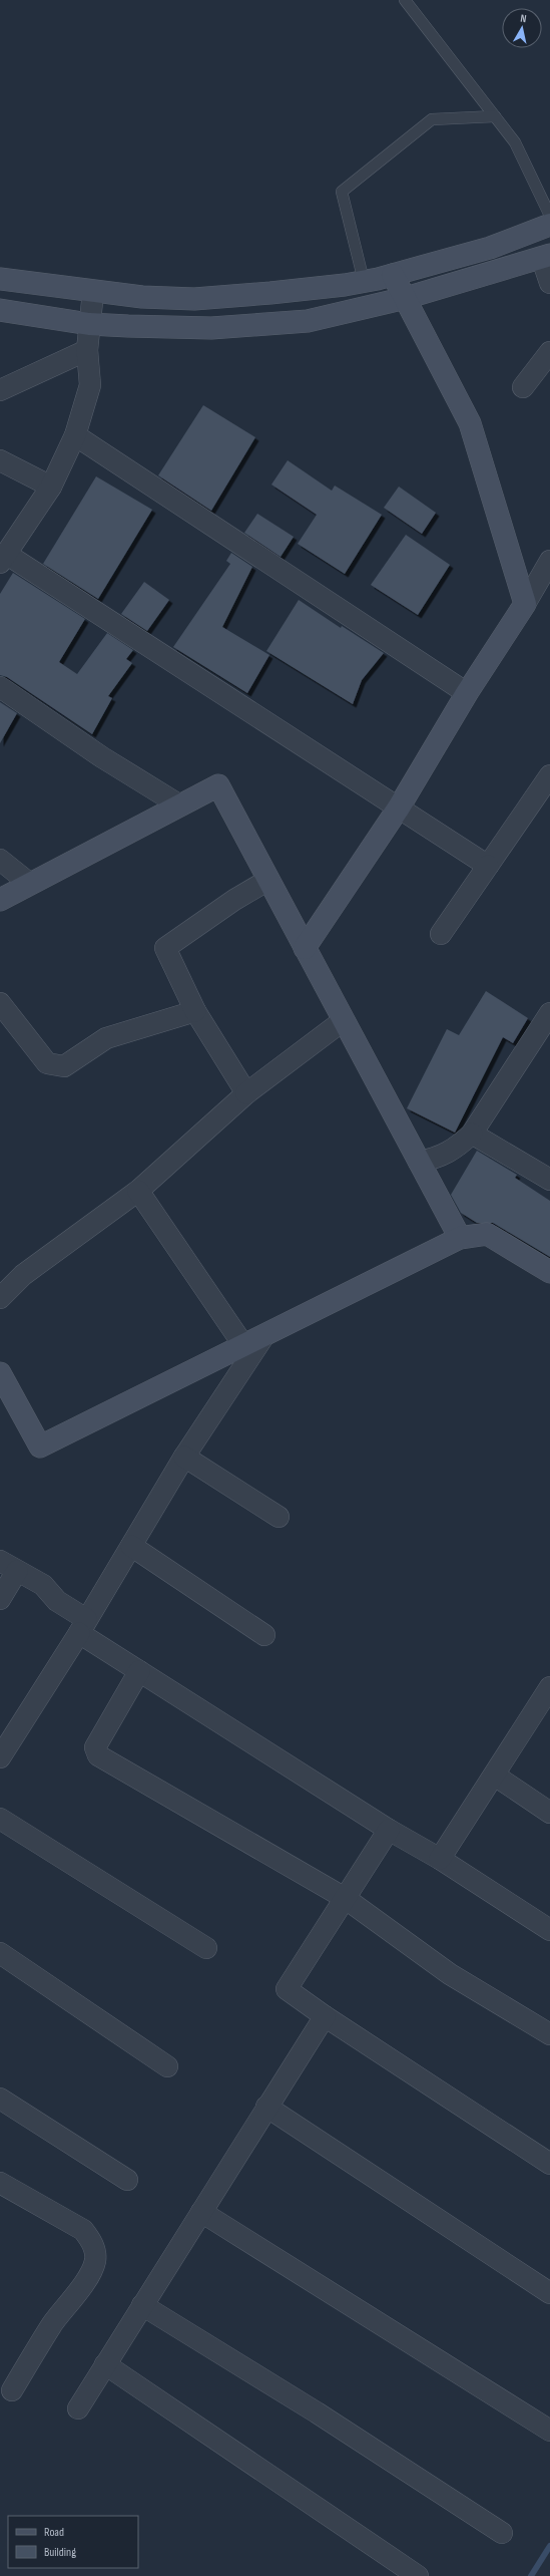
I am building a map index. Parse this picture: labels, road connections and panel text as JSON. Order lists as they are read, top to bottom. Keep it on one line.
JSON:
{"legend":["Road","Building"],"north":"top"}
